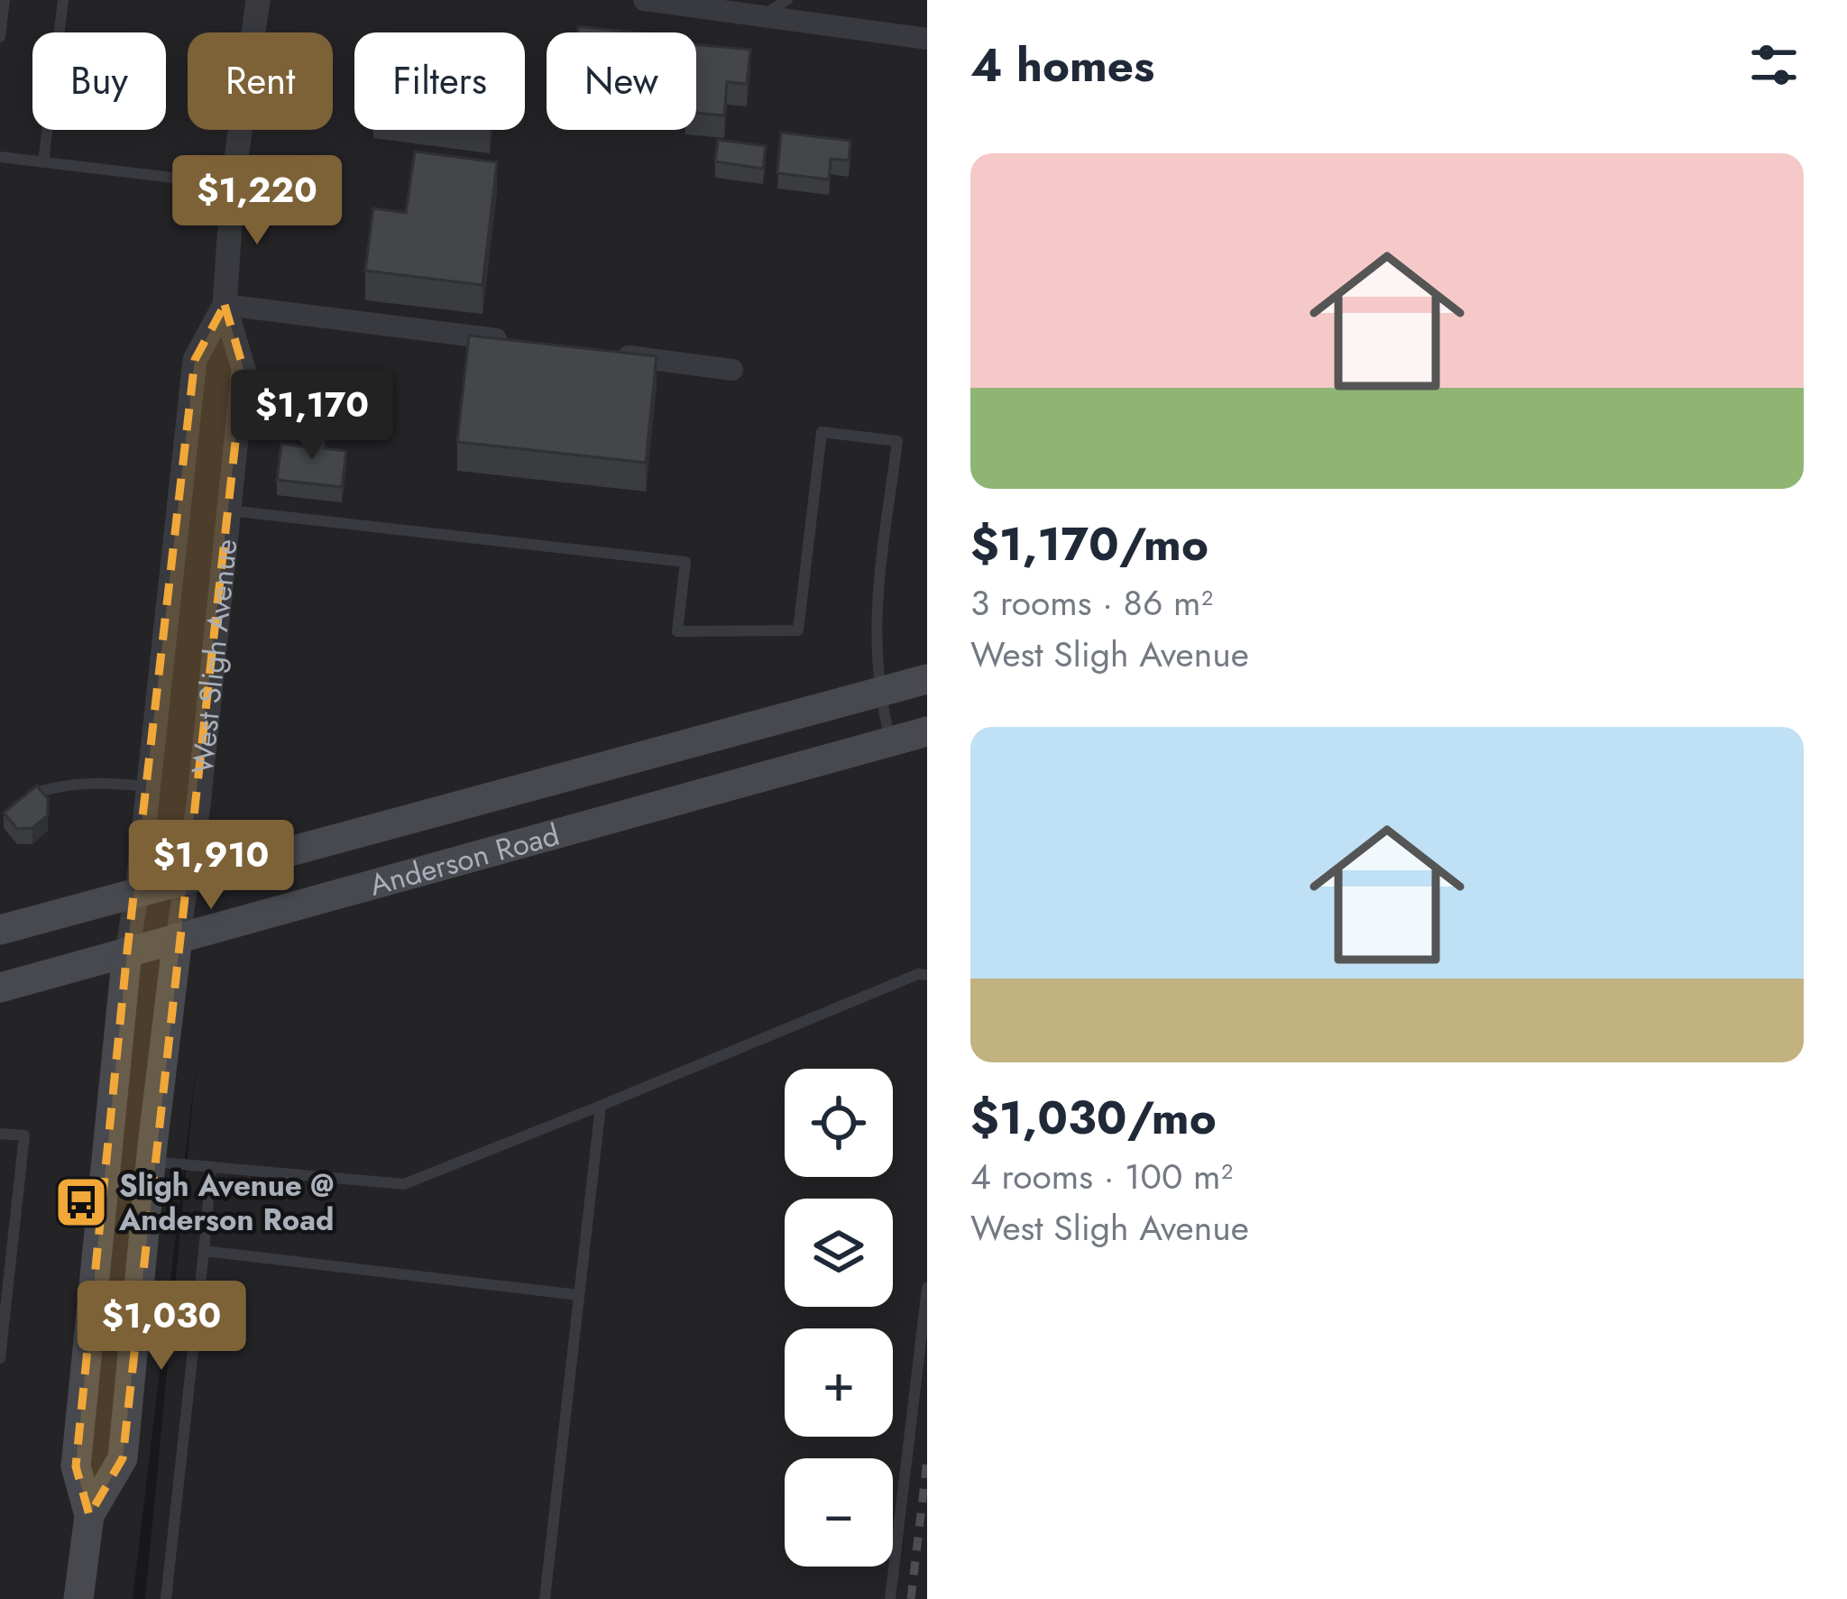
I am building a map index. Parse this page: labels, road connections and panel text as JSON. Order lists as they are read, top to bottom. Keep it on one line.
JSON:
{"streets":{"main road":["West Sligh Avenue","Anderson Road"]},"crossings":[["West Sligh Avenue","Anderson Road"]],"places":{"bus stop":["Sligh Avenue @ Anderson Road"]},"page":{"heading":"4 homes","chip":["Buy","Rent","Filters","New"],"list":[{"name":"$1,170/mo","note":"3 rooms · 86 m² · West Sligh Avenue"},{"name":"$1,030/mo","note":"4 rooms · 100 m² · West Sligh Avenue"}],"price":["$1,220","$1,170","$1,910","$1,030"],"map_buttons":["+","−"]}}
